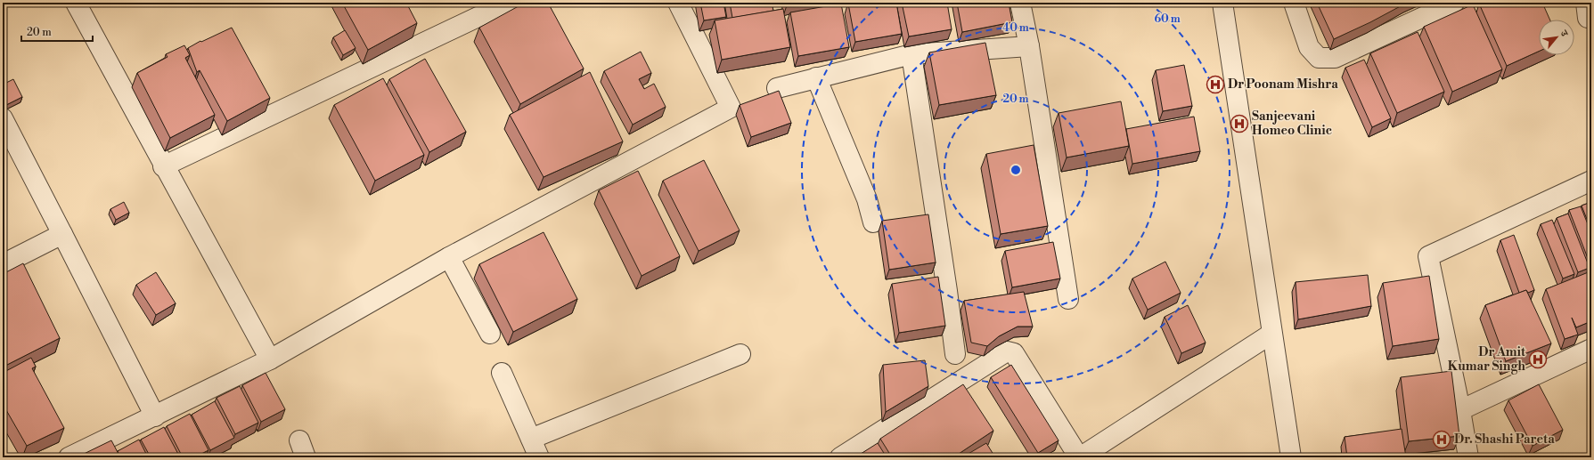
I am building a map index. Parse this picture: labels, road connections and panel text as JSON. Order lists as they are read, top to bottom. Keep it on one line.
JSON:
{"places":{"hospital":["Dr Poonam Mishra","Sanjeevani Homeo Clinic","Dr Amit Kumar Singh","Dr. Shashi Pareta"]},"scale_bar":"20 m","north":"top right","rings":["60 m","40 m","20 m"]}
